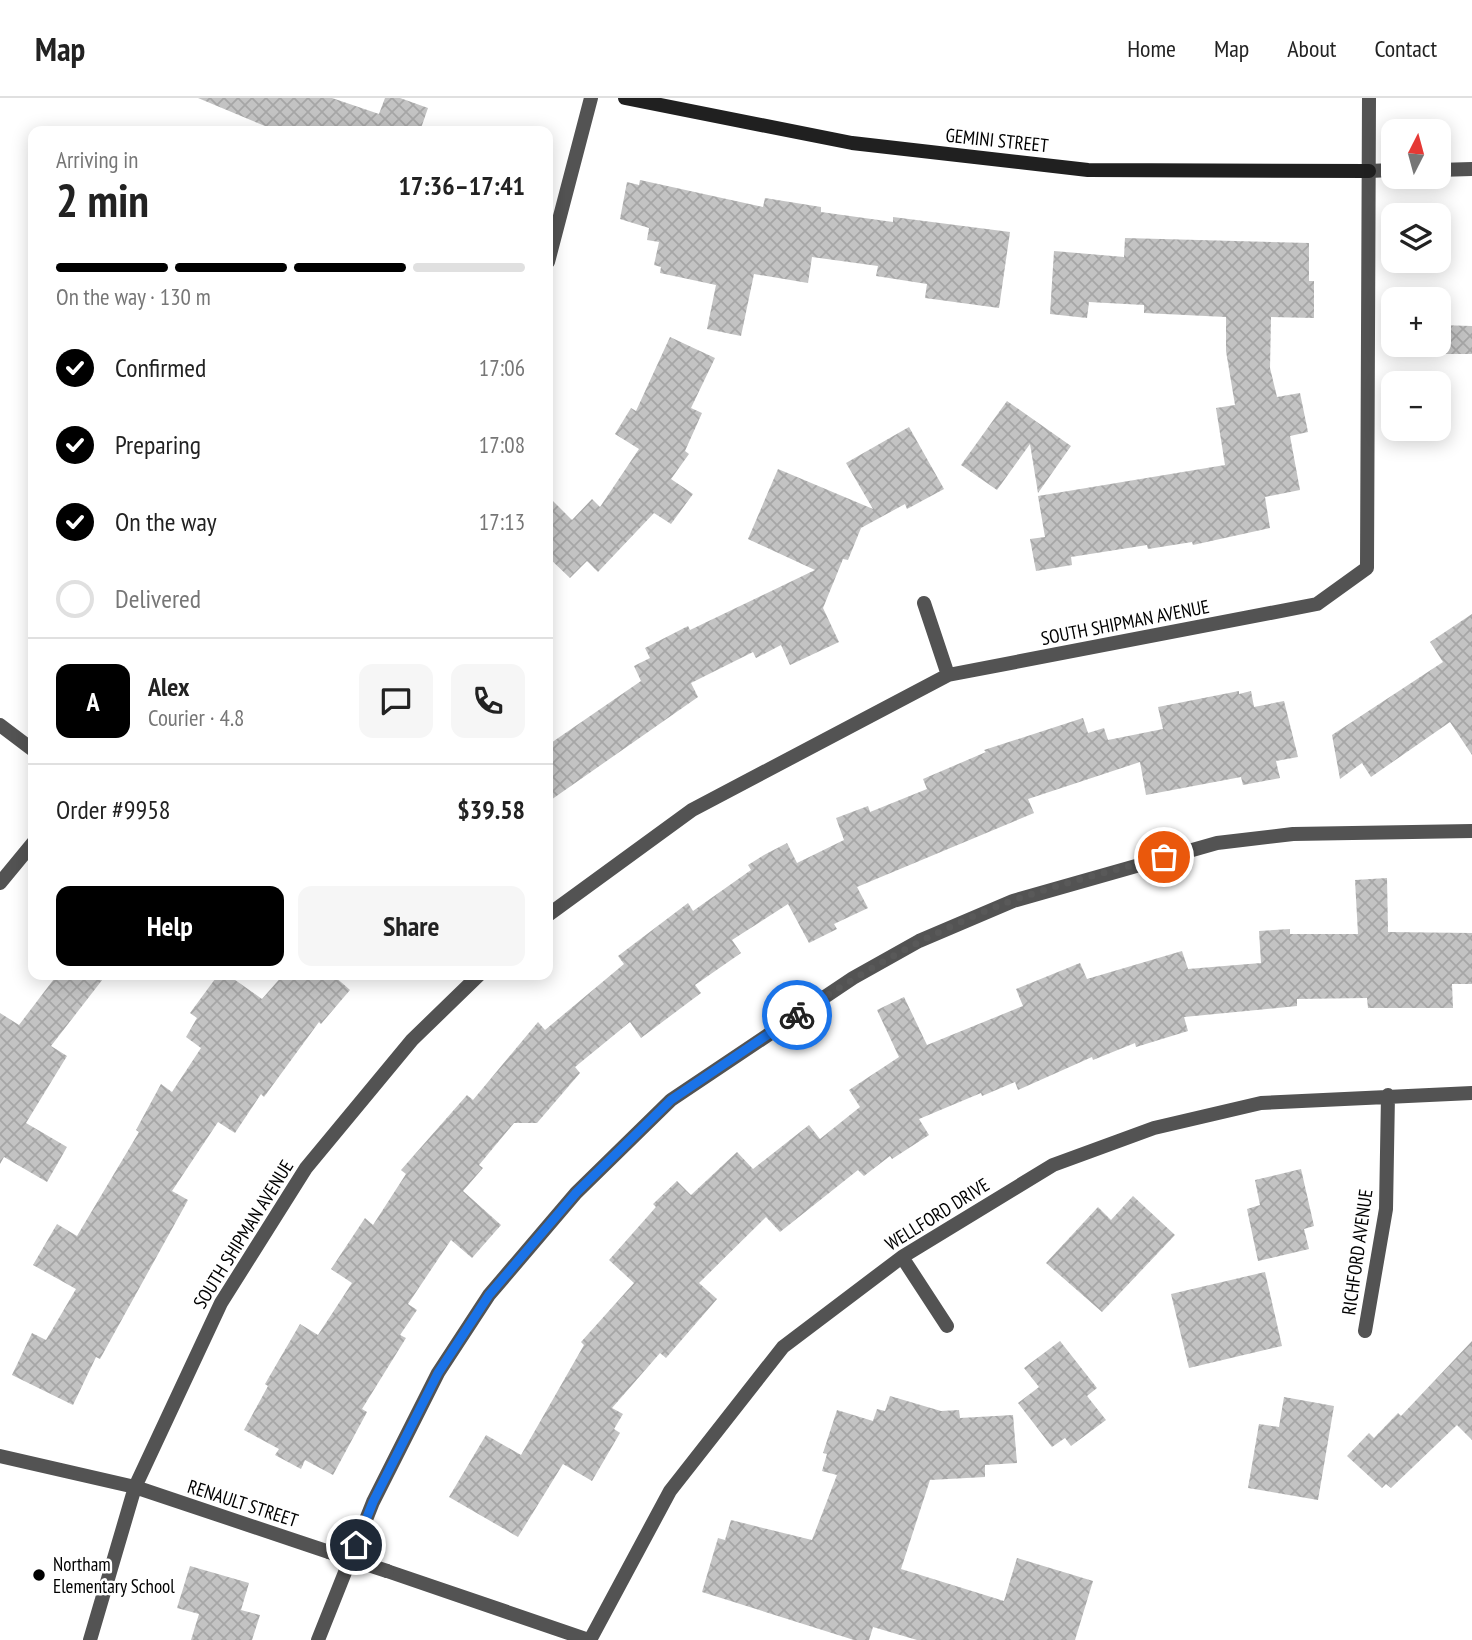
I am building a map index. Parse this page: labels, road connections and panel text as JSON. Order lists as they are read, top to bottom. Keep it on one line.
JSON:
{"streets":{"street":["GEMINI STREET","SOUTH SHIPMAN AVENUE","WELLFORD DRIVE","RICHFORD AVENUE","RENAULT STREET"]},"crossings":[["GEMINI STREET","SOUTH SHIPMAN AVENUE"],["SOUTH SHIPMAN AVENUE","RENAULT STREET"],["WELLFORD DRIVE","RICHFORD AVENUE"],["WELLFORD DRIVE","RENAULT STREET"]],"places":["Northam Elementary School"],"north":"top","page":{"header":"Map","nav":["Home","Map","About","Contact"],"map_buttons":["+","−"],"heading":["2 min","Arriving in","17:36–17:41"],"panel":["Alex","Courier · 4.8","Order #9958","$39.58"],"bar":"On the way · 130 m","list":[["Confirmed","17:06"],["Preparing","17:08"],["On the way","17:13"],"Delivered"],"round":"A","buttons":["Help","Share"]}}
